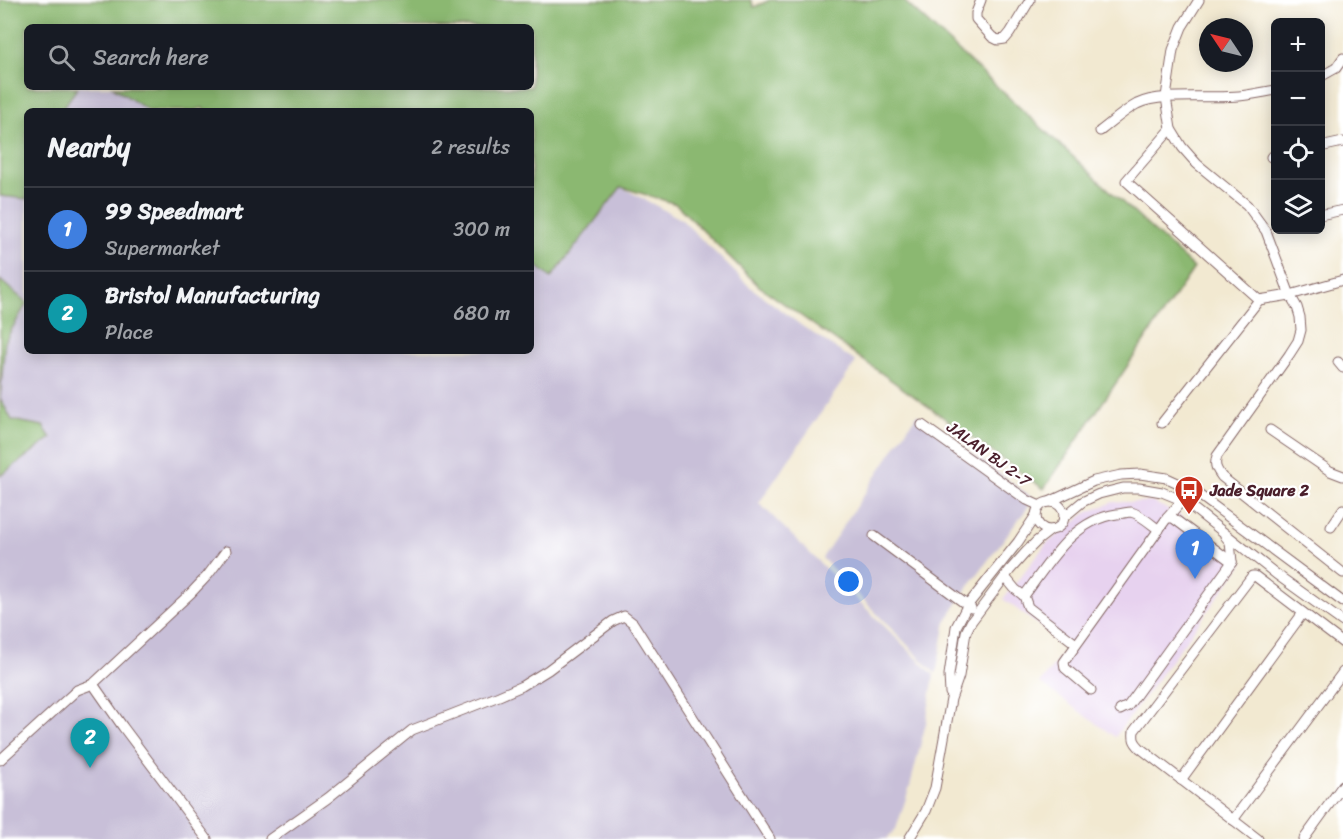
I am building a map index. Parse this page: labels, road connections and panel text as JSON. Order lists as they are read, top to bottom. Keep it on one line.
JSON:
{"streets":{"street":["JALAN BJ 2-7"]},"places":{"bus stop":["Jade Square 2"]},"north":"top left","page":{"map_buttons":["+","−"],"search":"Search here","heading":["Nearby","2 results"],"list":[{"mark":"1","name":"99 Speedmart","note":"Supermarket","value":"300 m"},{"mark":"2","name":"Bristol Manufacturing","note":"Place","value":"680 m"}],"pins":["1","2"]}}
